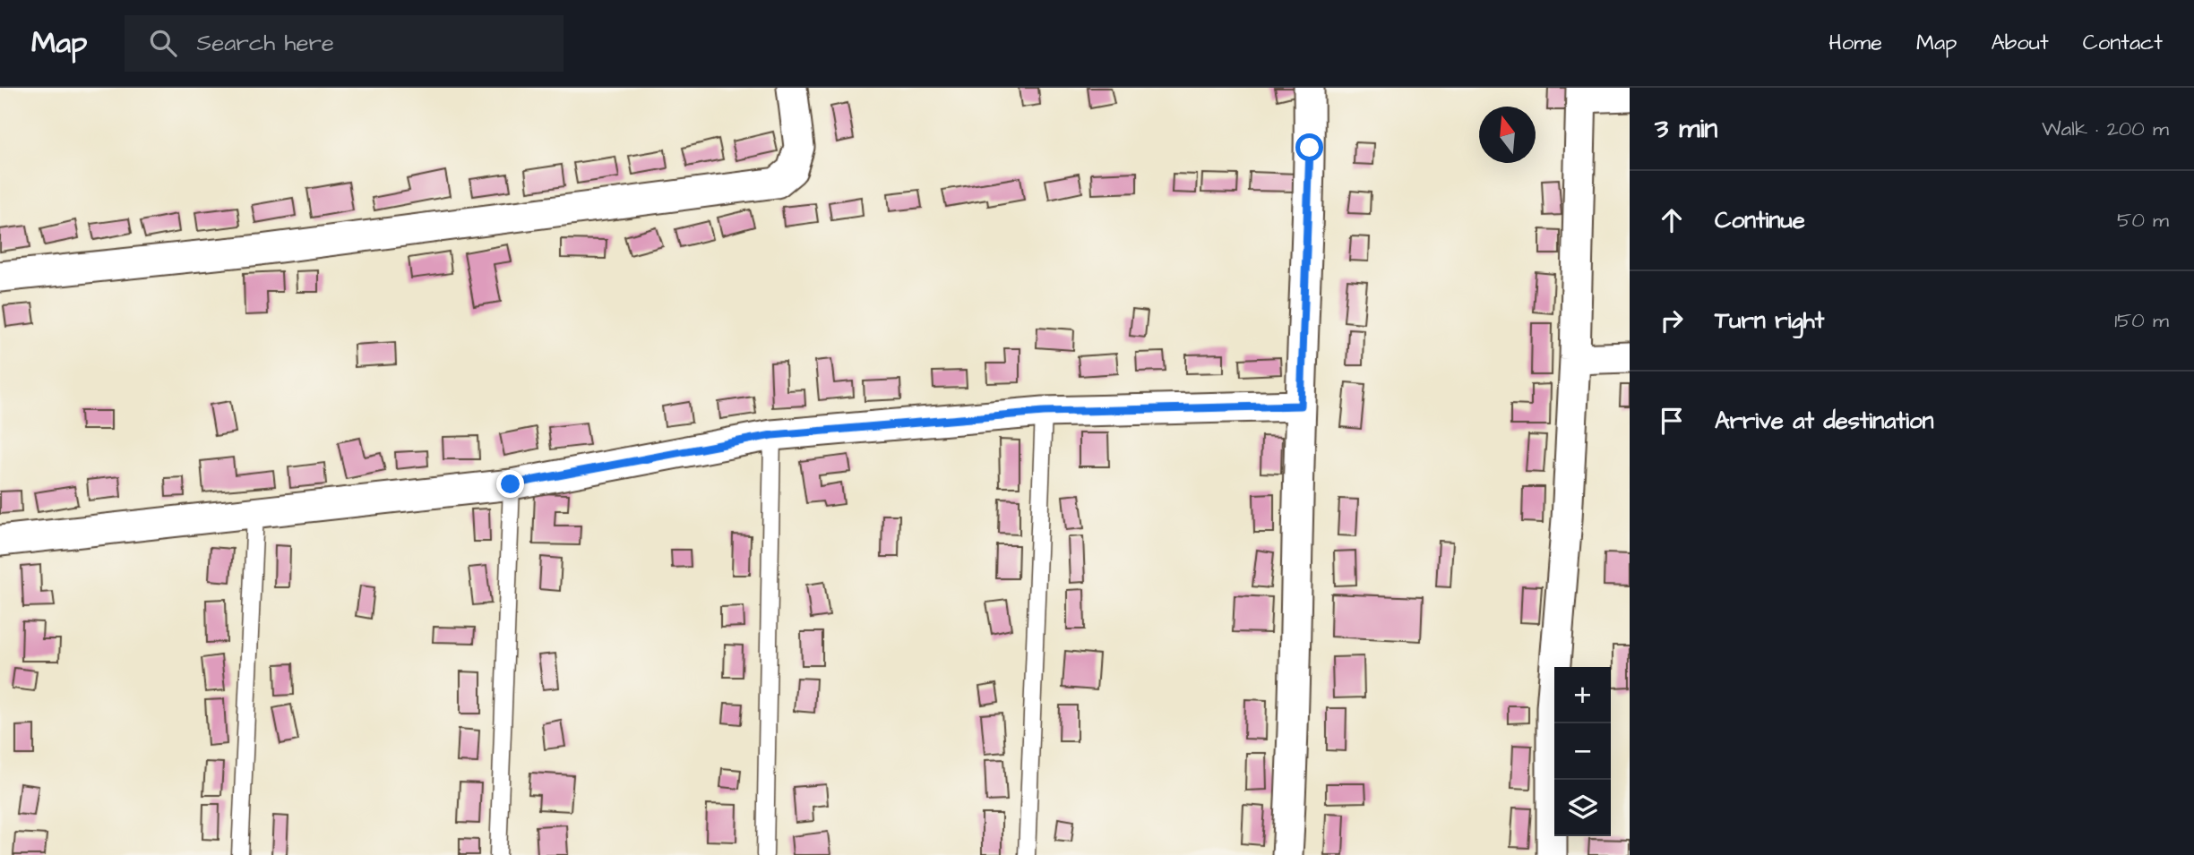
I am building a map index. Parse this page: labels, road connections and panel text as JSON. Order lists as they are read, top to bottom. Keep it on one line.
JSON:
{"north":"top","page":{"header":"Map","search":"Search here","nav":["Home","Map","About","Contact"],"heading":["3 min","Walk · 200 m"],"list":[["Continue","50 m"],["Turn right","150 m"],"Arrive at destination"],"map_buttons":["+","−"]}}
